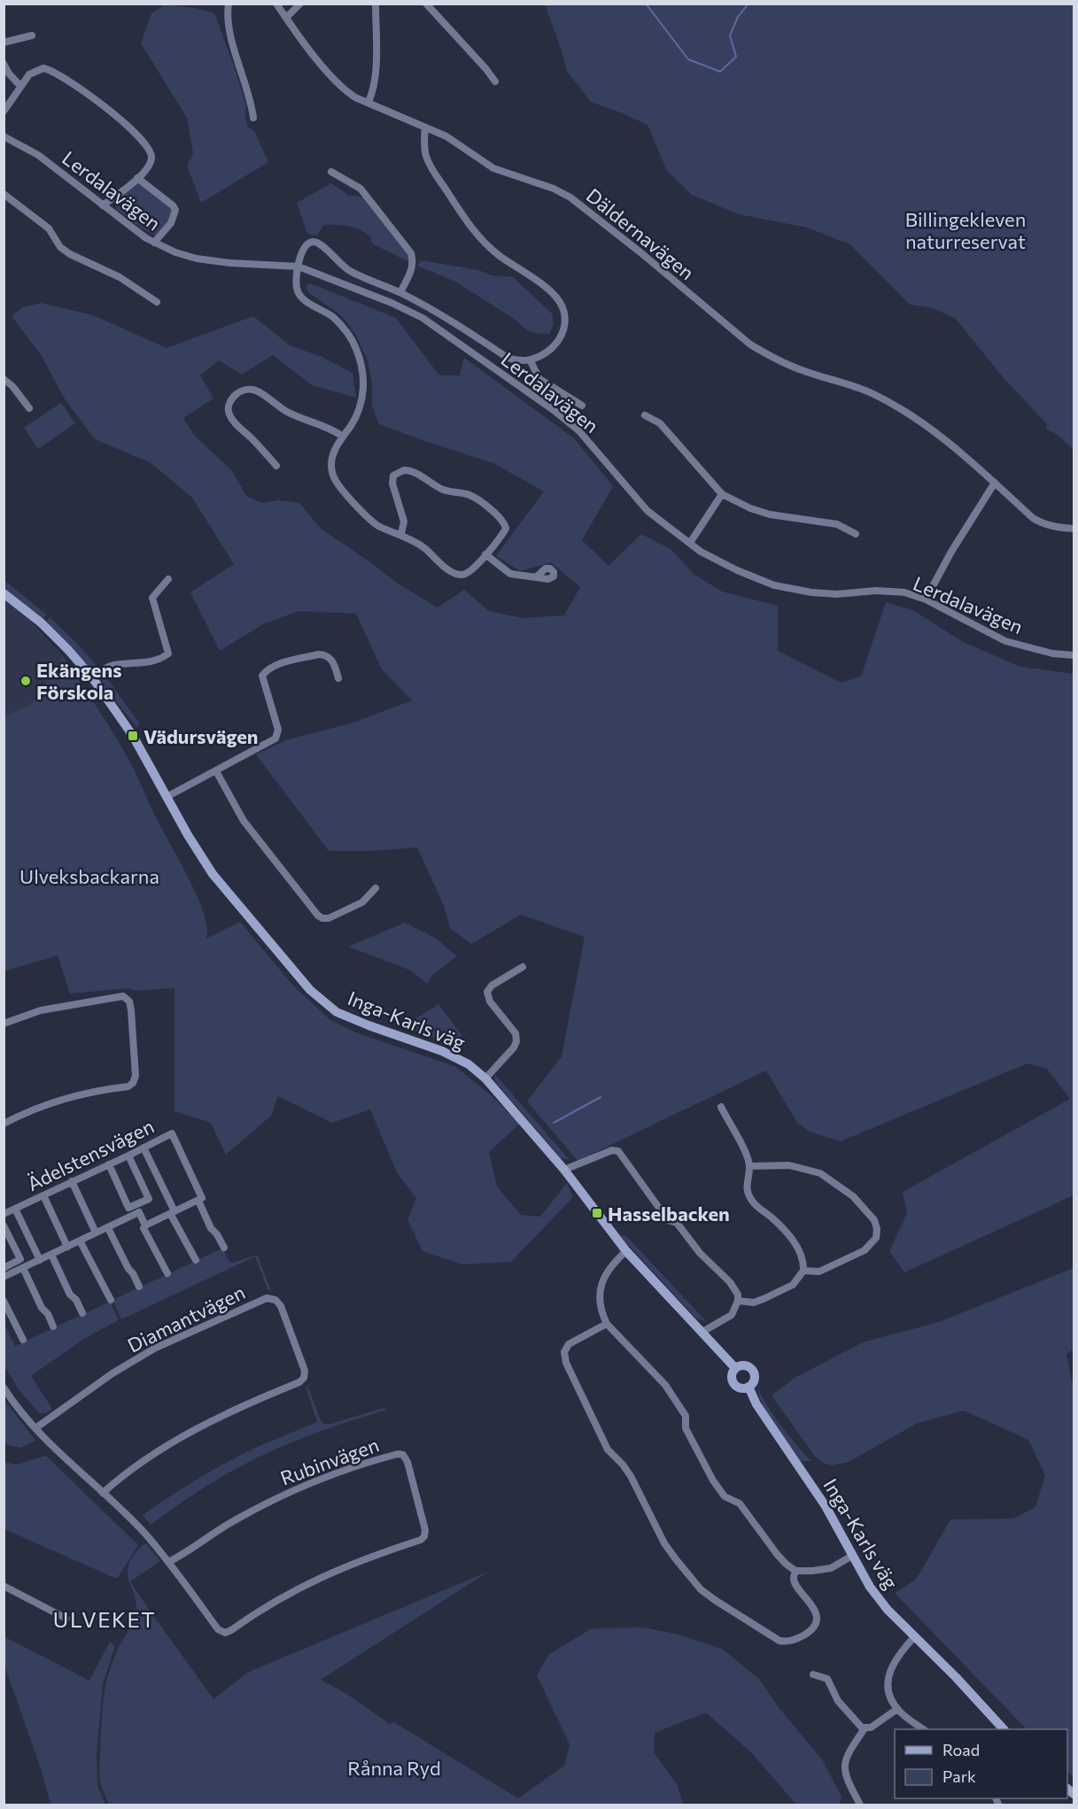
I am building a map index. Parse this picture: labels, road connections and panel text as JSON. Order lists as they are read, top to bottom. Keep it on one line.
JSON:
{"streets":{"street":["Lerdalavägen","Däldernavägen","Inga-Karls väg","Ädelstensvägen","Diamantvägen","Rubinvägen"]},"districts":["ULVEKET"],"parks":["Billingekleven naturreservat","Ulveksbackarna","Rånna Ryd"],"places":{"other":["Ekängens Förskola"],"transit":["Vädursvägen","Hasselbacken"]},"legend":["Road","Park"]}
